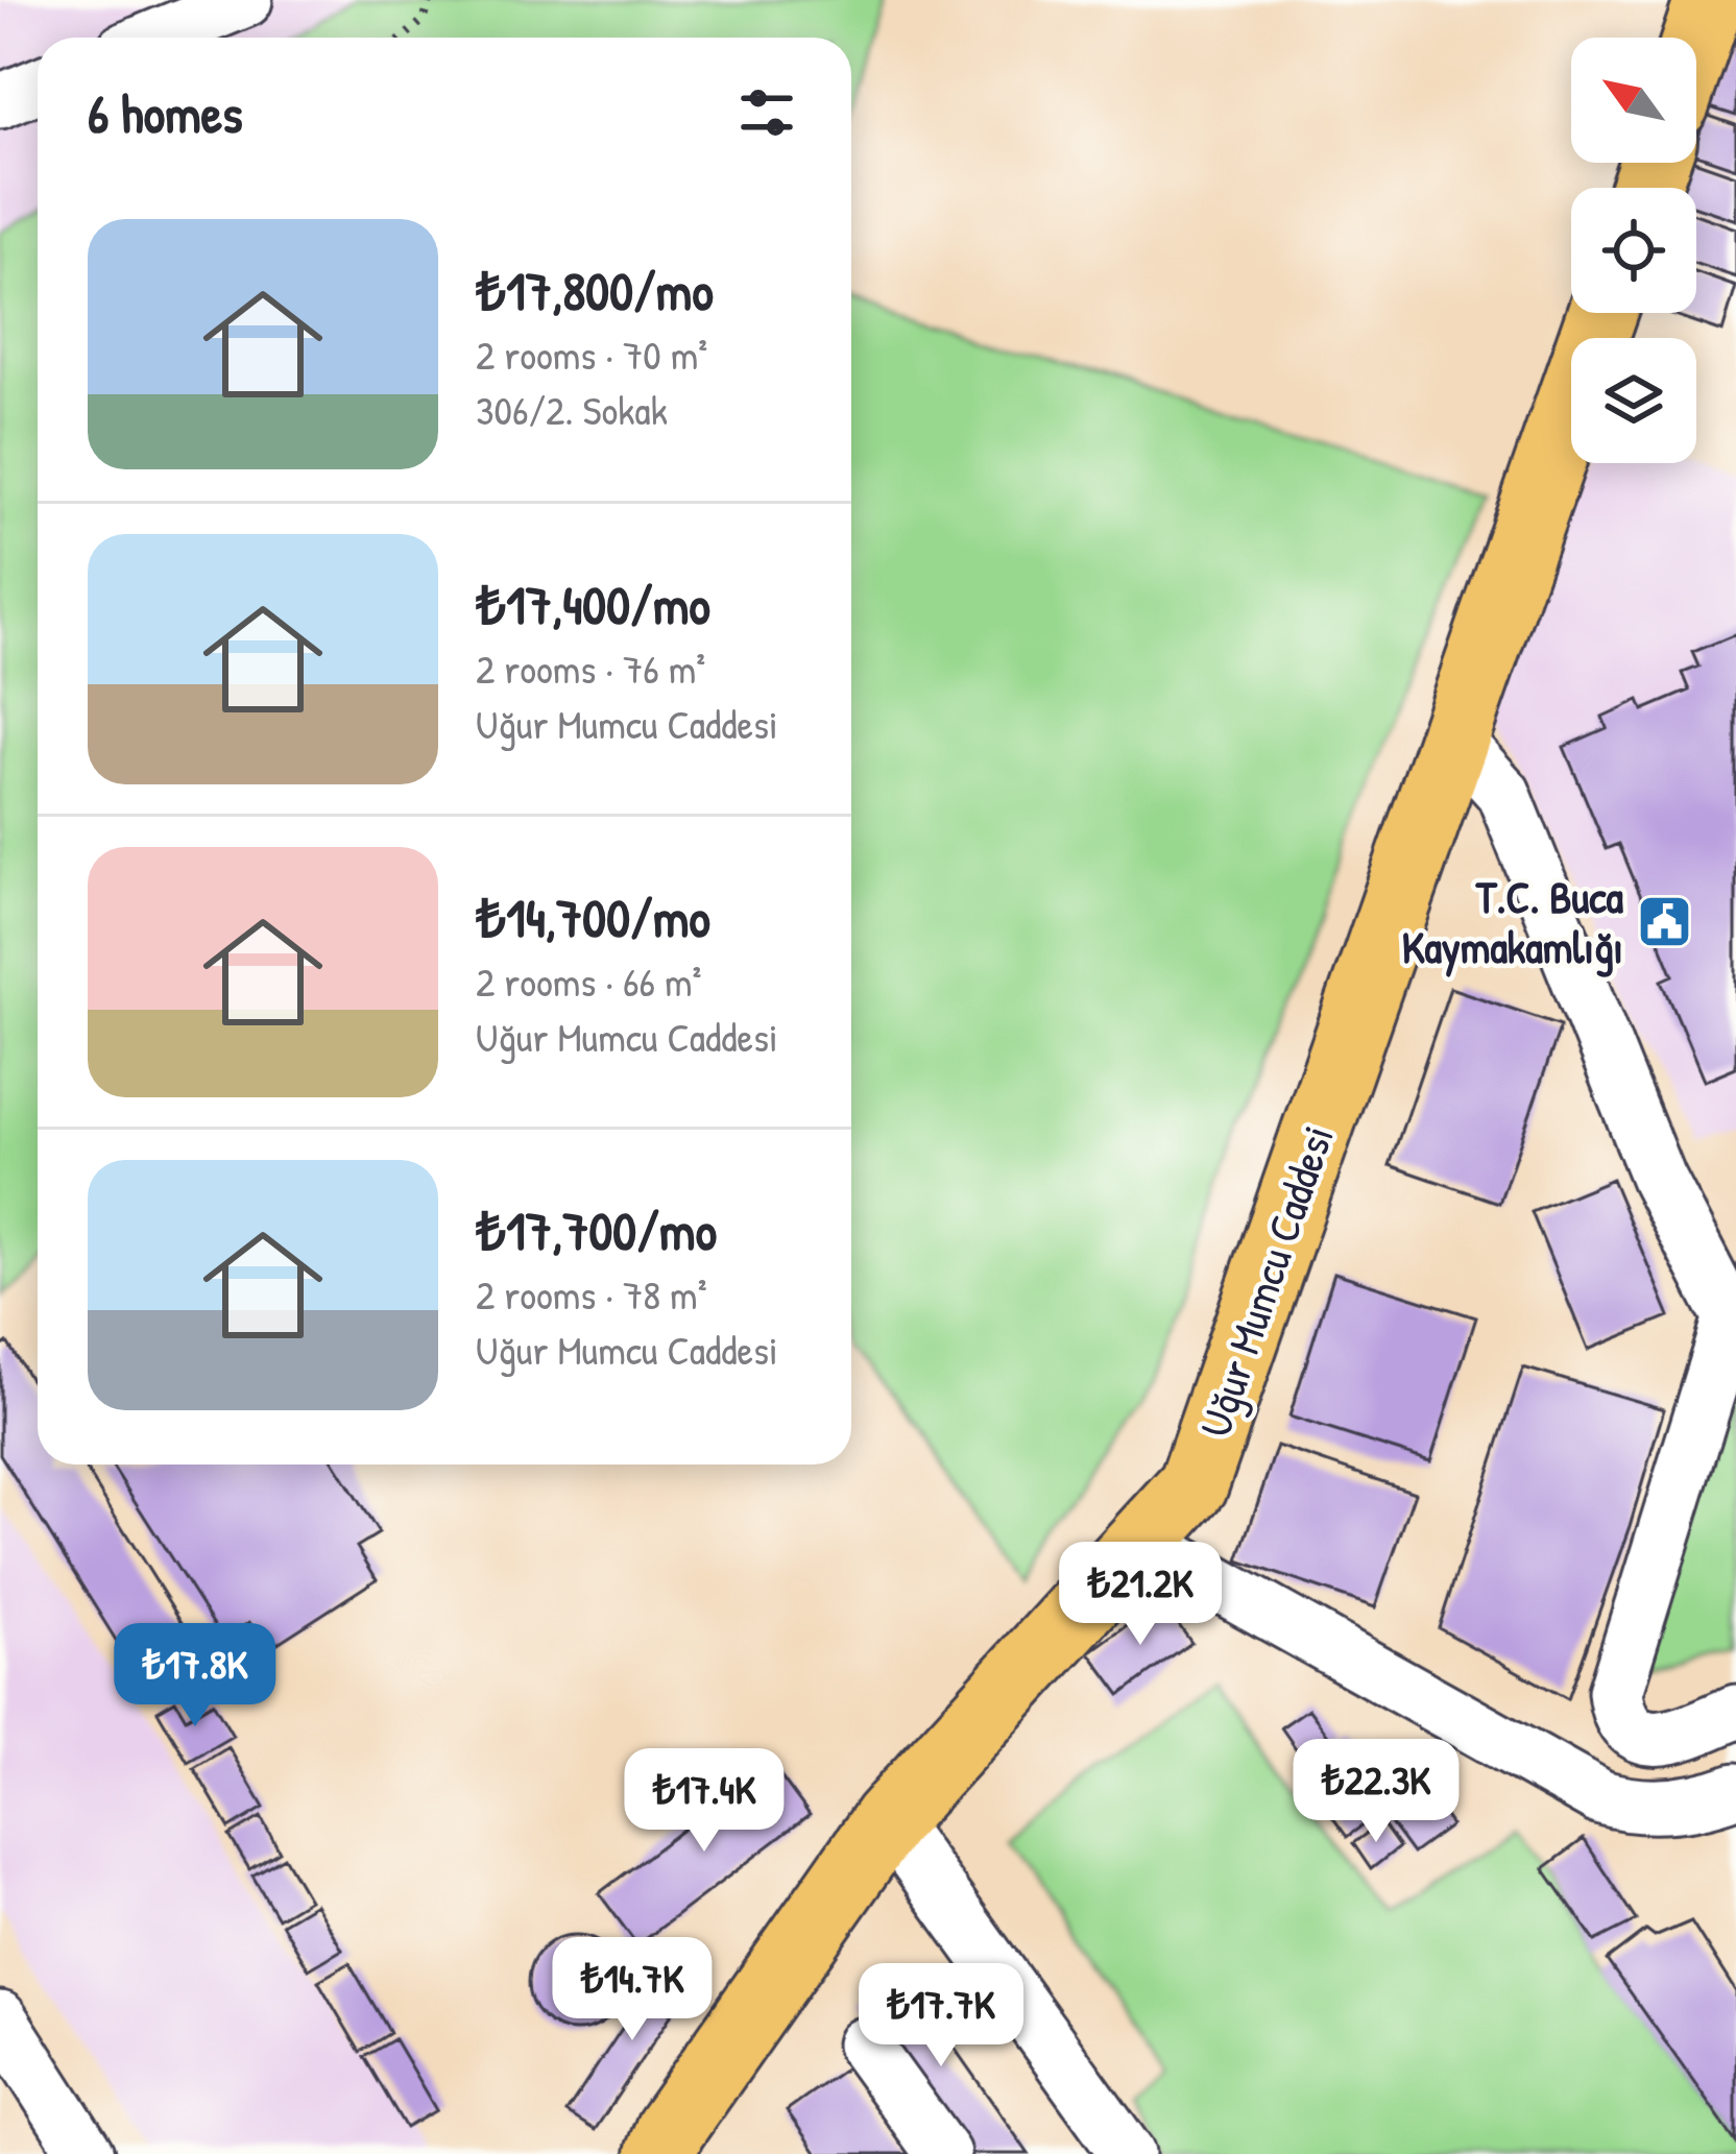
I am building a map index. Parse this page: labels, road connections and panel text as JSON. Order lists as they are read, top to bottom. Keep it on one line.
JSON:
{"streets":{"main road":["Uğur Mumcu Caddesi"]},"places":{"public building":["T.C. Buca Kaymakamlığı"]},"north":"top left","page":{"heading":"6 homes","list":[{"name":"₺17,800/mo","note":"2 rooms · 70 m² · 306/2. Sokak"},{"name":"₺17,400/mo","note":"2 rooms · 76 m² · Uğur Mumcu Caddesi"},{"name":"₺14,700/mo","note":"2 rooms · 66 m² · Uğur Mumcu Caddesi"},{"name":"₺17,700/mo","note":"2 rooms · 78 m² · Uğur Mumcu Caddesi"}],"price":["₺21.2K","₺17.8K","₺22.3K","₺17.4K","₺14.7K","₺17.7K"]}}
